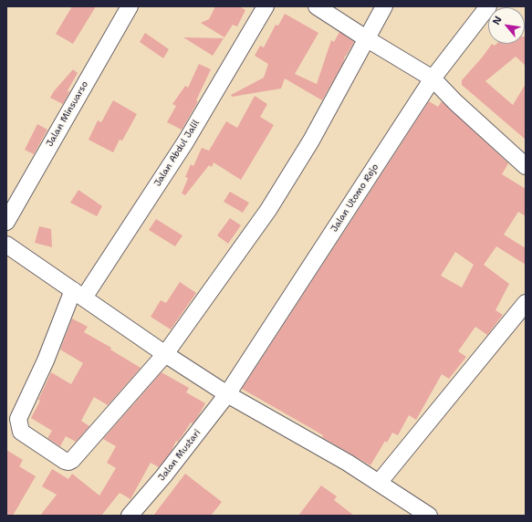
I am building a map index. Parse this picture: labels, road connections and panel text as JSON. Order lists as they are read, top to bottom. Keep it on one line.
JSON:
{"streets":{"street":["Jalan Minsuarso","Jalan Abdul Jalil","Jalan Utomo Rejo","Jalan Mustari"]},"crossings":[["Jalan Utomo Rejo","Jalan Mustari"]],"north":"top left"}
